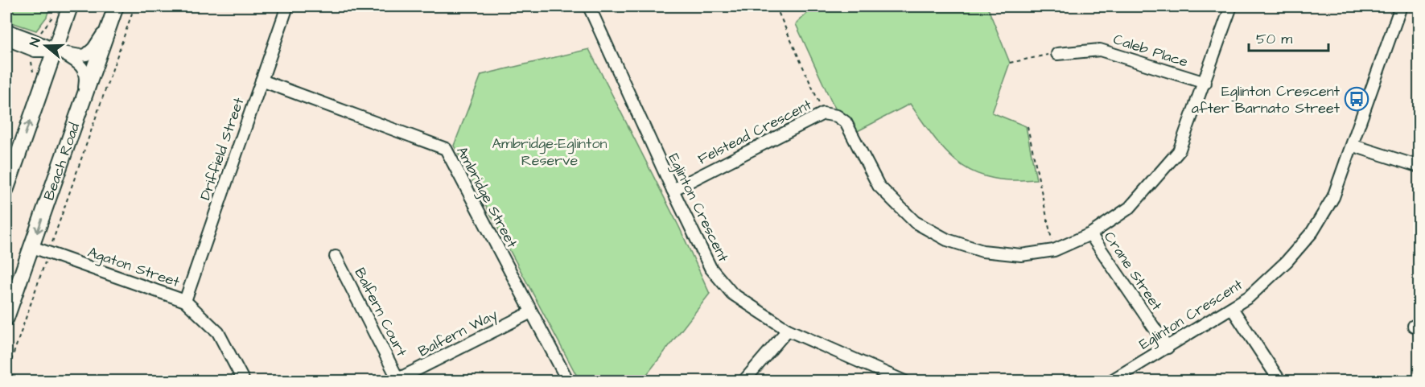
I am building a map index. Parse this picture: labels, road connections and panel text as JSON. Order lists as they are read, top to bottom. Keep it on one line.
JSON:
{"streets":{"main road":["Beach Road"],"street":["Caleb Place","Felstead Crescent","Driffield Street","Ambridge Street","Eglinton Crescent","Agaton Street","Crane Street","Balfern Court","Balfern Way"]},"crossings":[["Caleb Place","Felstead Crescent"],["Felstead Crescent","Eglinton Crescent"],["Felstead Crescent","Crane Street"],["Driffield Street","Ambridge Street"],["Driffield Street","Agaton Street"],["Beach Road","Agaton Street"],["Ambridge Street","Balfern Way"],["Eglinton Crescent","Crane Street"],["Balfern Court","Balfern Way"]],"parks":["Ambridge-Eglinton Reserve"],"places":{"bus stop":["Eglinton Crescent after Barnato Street"]},"scale_bar":"50 m","north":"left"}
